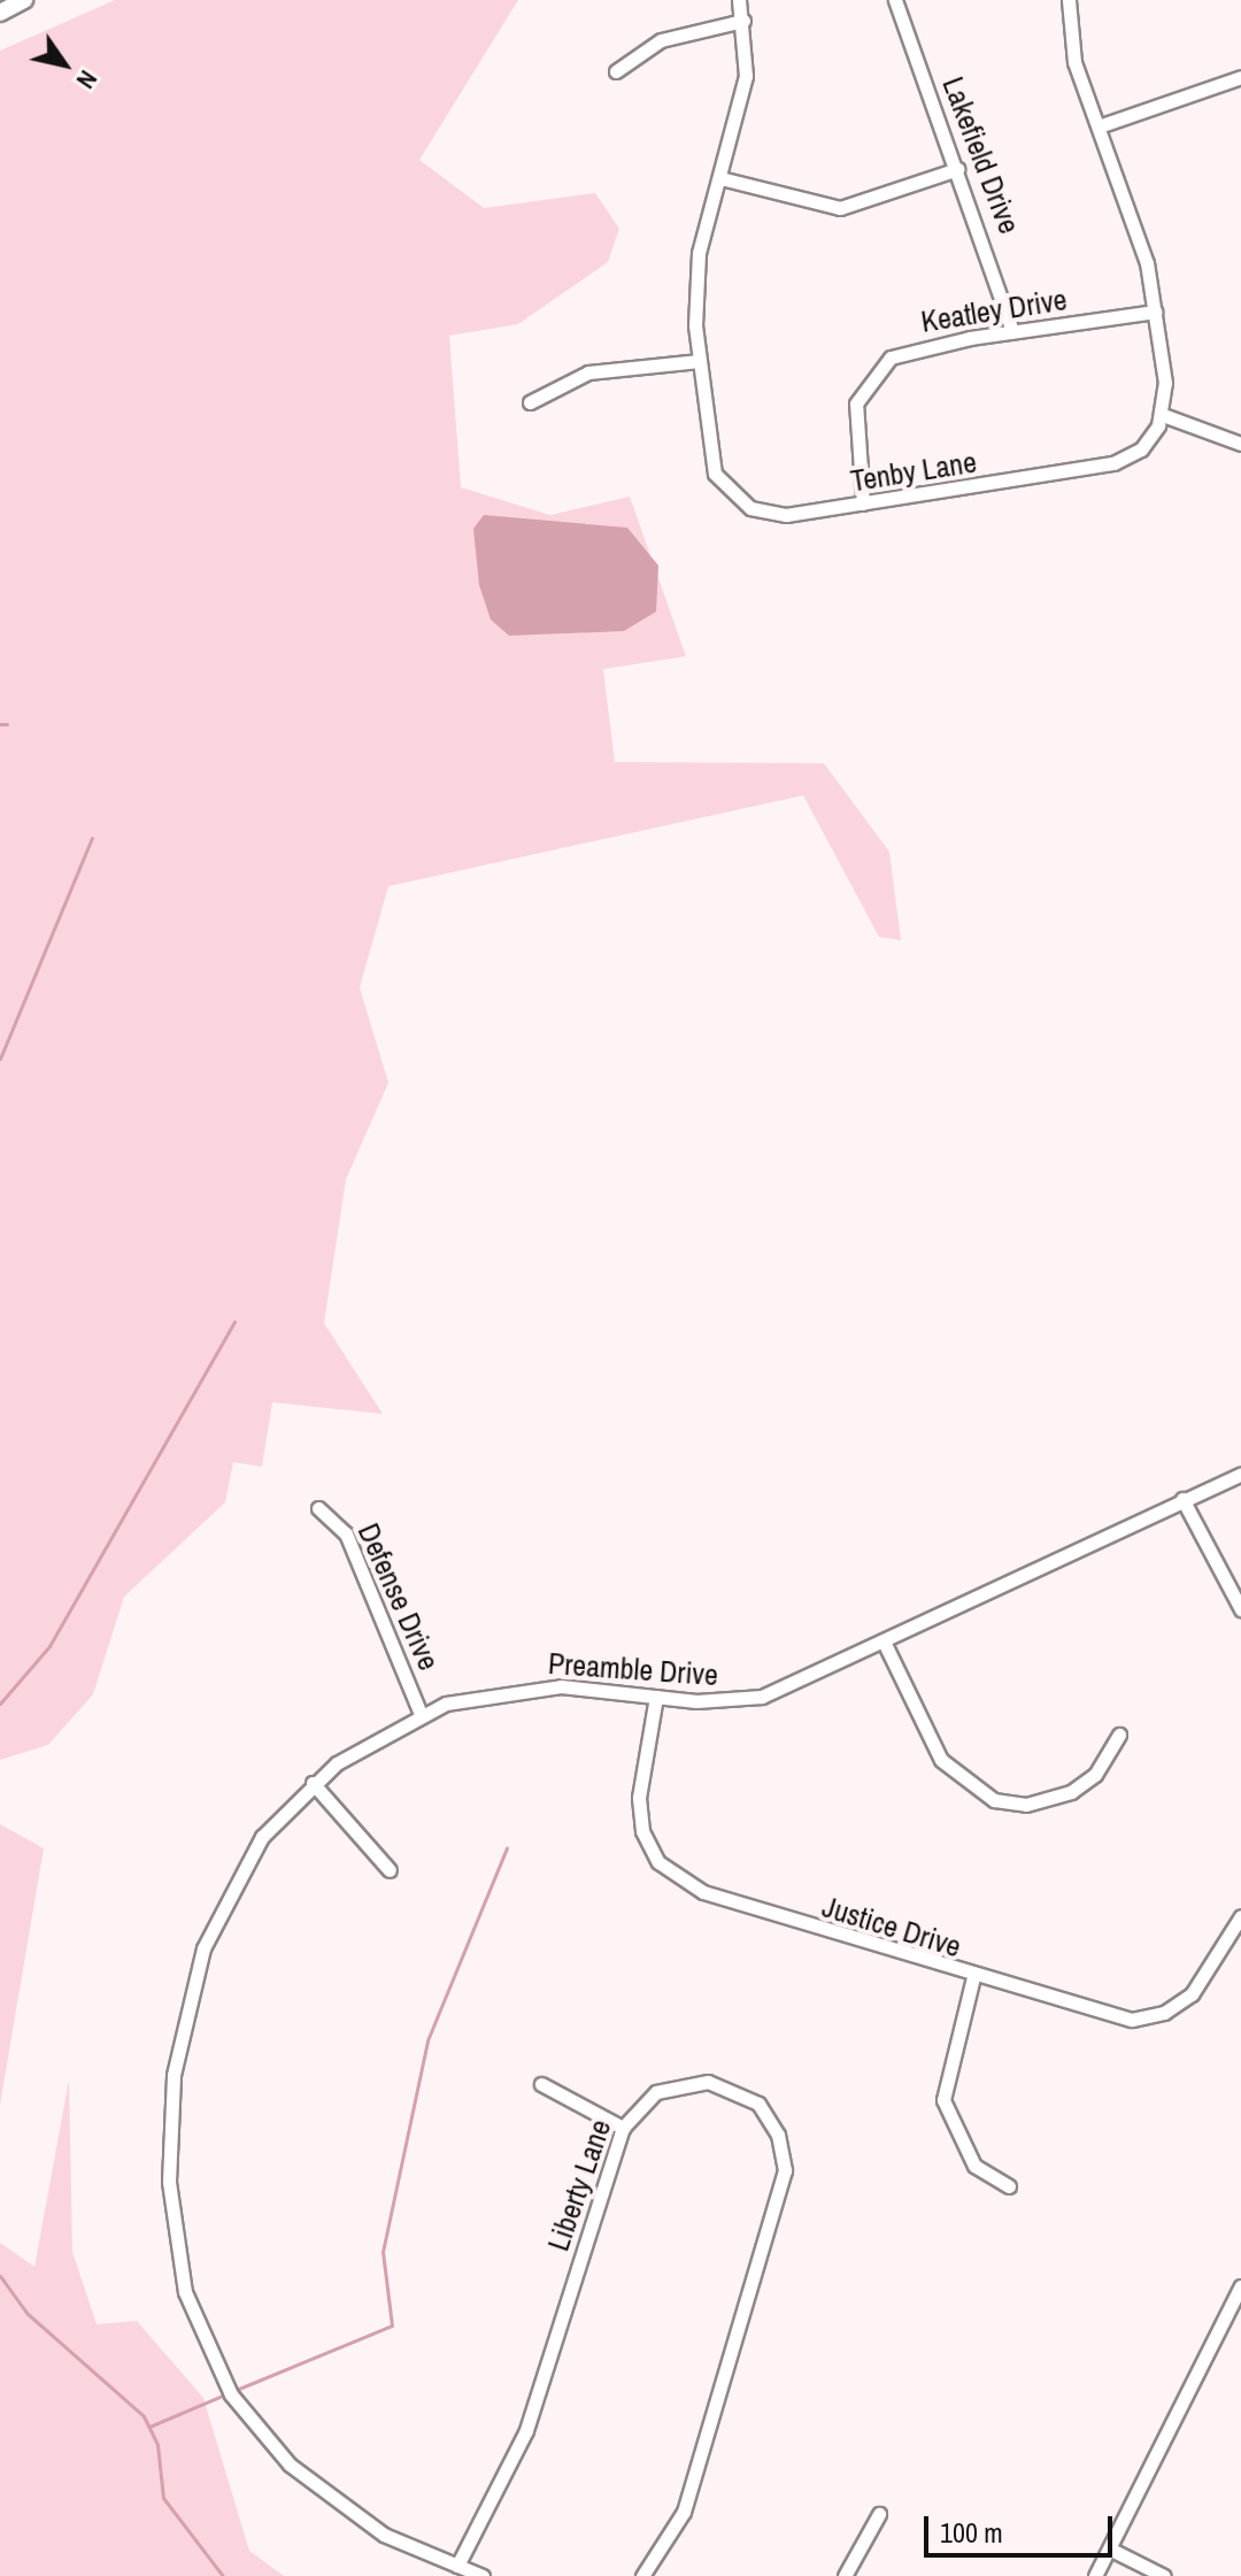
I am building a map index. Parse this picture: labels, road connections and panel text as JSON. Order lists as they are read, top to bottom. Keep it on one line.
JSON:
{"streets":{"street":["Lakefield Drive","Keatley Drive","Tenby Lane","Defense Drive","Preamble Drive","Justice Drive","Liberty Lane"]},"crossings":[["Lakefield Drive","Keatley Drive"],["Keatley Drive","Tenby Lane"],["Defense Drive","Preamble Drive"],["Preamble Drive","Justice Drive"],["Preamble Drive","Liberty Lane"]],"scale_bar":"100 m","north":"bottom right"}
